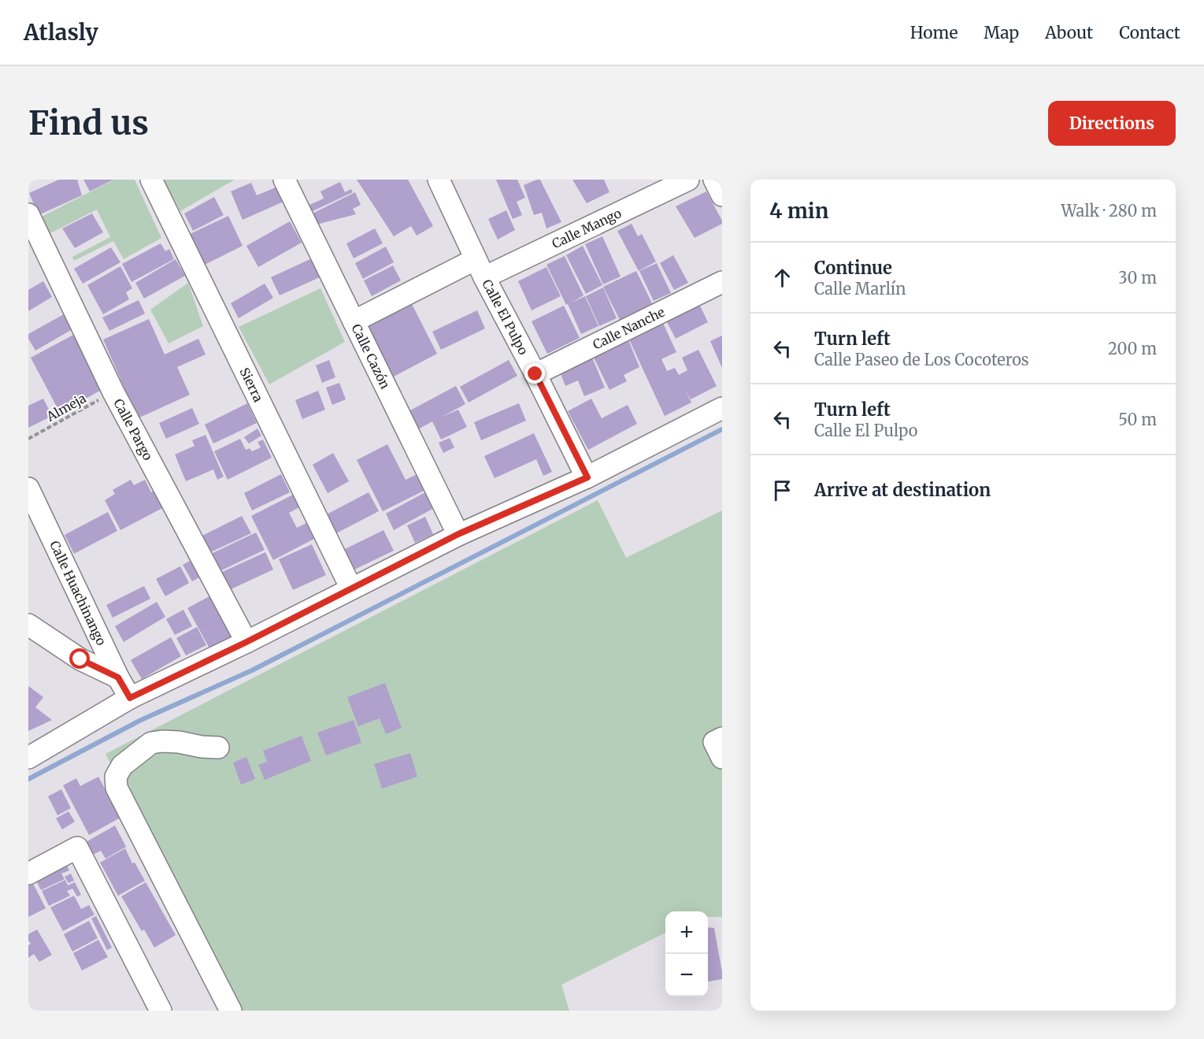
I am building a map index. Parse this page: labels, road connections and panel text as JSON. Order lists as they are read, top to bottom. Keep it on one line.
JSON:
{"streets":{"street":["Calle Mango","Calle El Pulpo","Calle Nanche","Calle Cazón","Sierra","Calle Pargo","Calle Huachinango"],"path":["Almeja"]},"crossings":[["Calle Mango","Calle El Pulpo"],["Calle Mango","Calle Cazón"],["Calle El Pulpo","Calle Nanche"],["Almeja","Calle Pargo"]],"page":{"header":"Atlasly","nav":["Home","Map","About","Contact"],"buttons":"Directions","title":"Find us","heading":["4 min","Walk · 280 m"],"list":[["Continue","Calle Marlín","30 m"],["Turn left","Calle Paseo de Los Cocoteros","200 m"],["Turn left","Calle El Pulpo","50 m"],"Arrive at destination"],"map_buttons":["+","−"]}}
